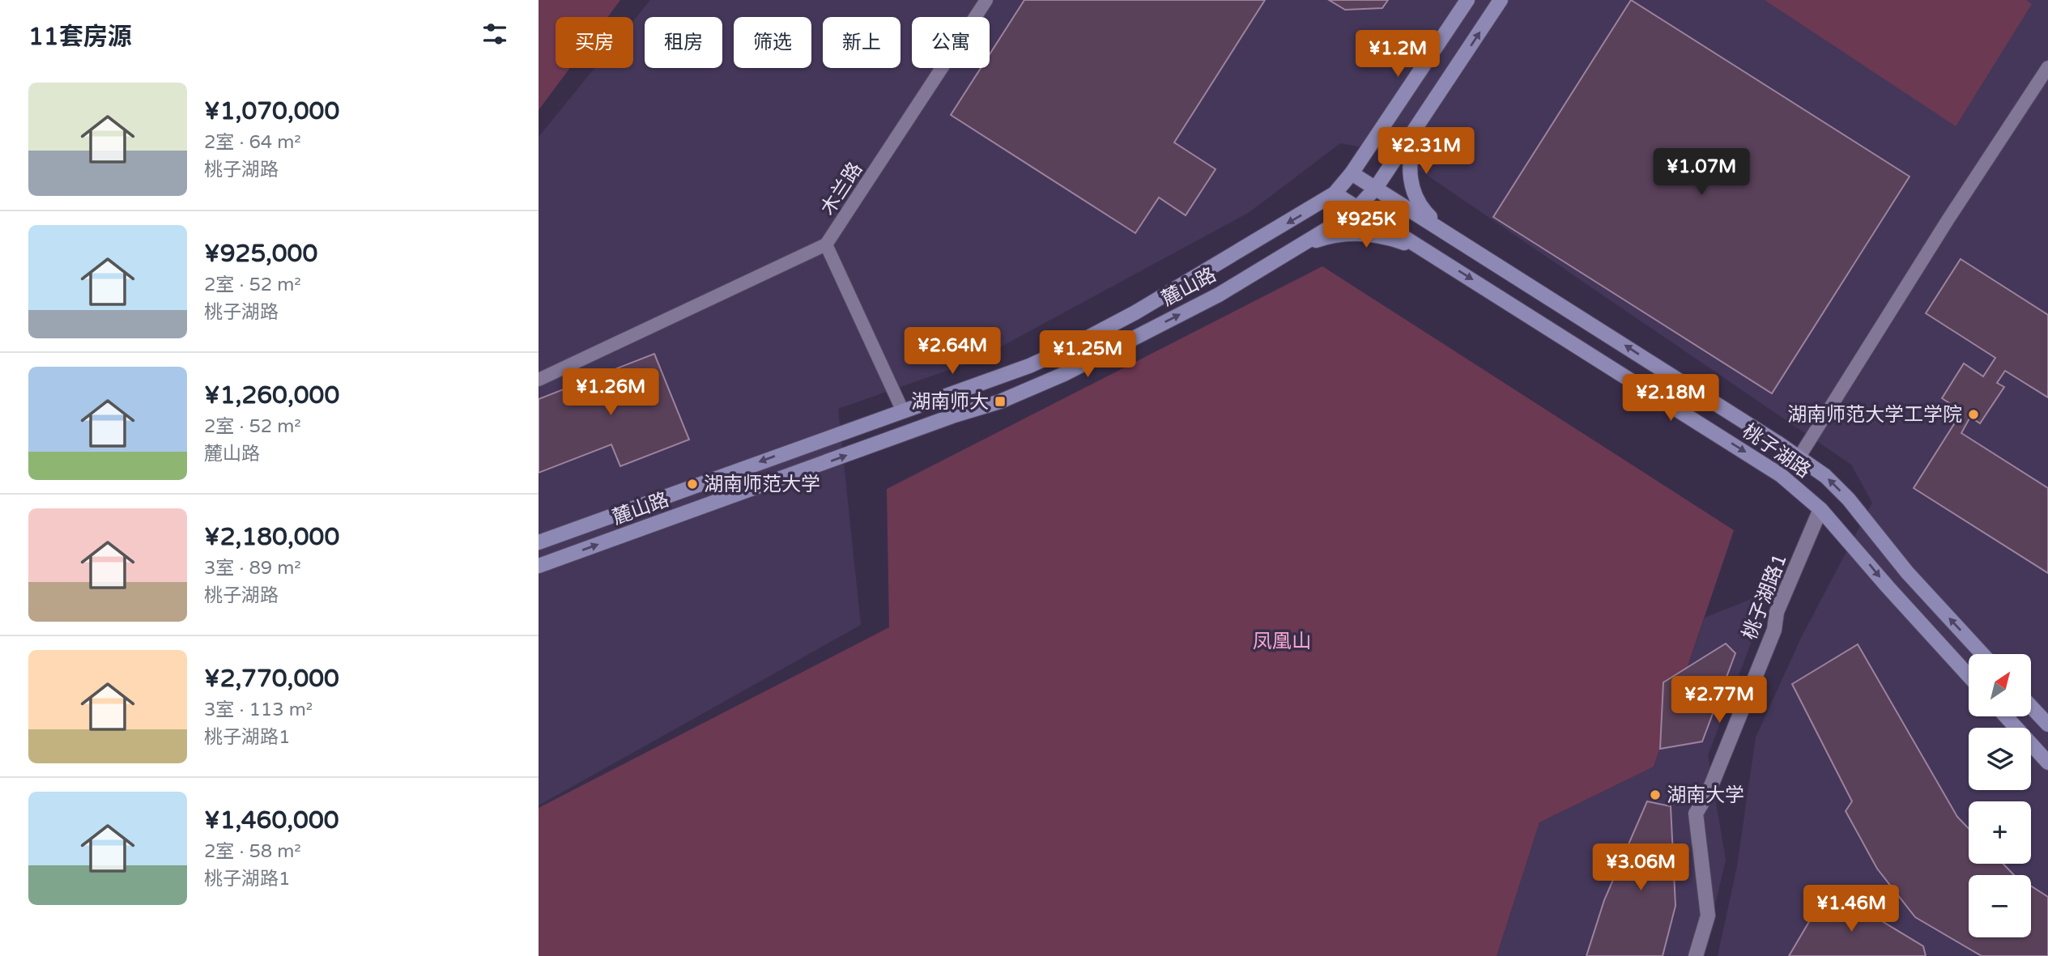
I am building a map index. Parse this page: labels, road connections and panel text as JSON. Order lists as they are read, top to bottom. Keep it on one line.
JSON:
{"streets":{"main road":["麓山路","桃子湖路"],"street":["桃子湖路1"],"lane":["木兰路"]},"crossings":[["木兰路","麓山路"],["麓山路","桃子湖路"],["桃子湖路","桃子湖路1"]],"parks":["凤凰山"],"places":{"transit":["湖南师大"],"other":["湖南师范大学工学院","湖南师范大学","湖南大学"]},"north":"top right","page":{"heading":"11套房源","chip":["买房","租房","筛选","新上","公寓"],"price":["¥1.2M","¥2.31M","¥1.07M","¥925K","¥2.64M","¥1.25M","¥1.26M","¥2.18M","¥2.77M","¥3.06M","¥1.46M"],"list":[{"name":"¥1,070,000","note":"2室 · 64 m² · 桃子湖路"},{"name":"¥925,000","note":"2室 · 52 m² · 桃子湖路"},{"name":"¥1,260,000","note":"2室 · 52 m² · 麓山路"},{"name":"¥2,180,000","note":"3室 · 89 m² · 桃子湖路"},{"name":"¥2,770,000","note":"3室 · 113 m² · 桃子湖路1"},{"name":"¥1,460,000","note":"2室 · 58 m² · 桃子湖路1"}],"map_buttons":["+","−"]}}
